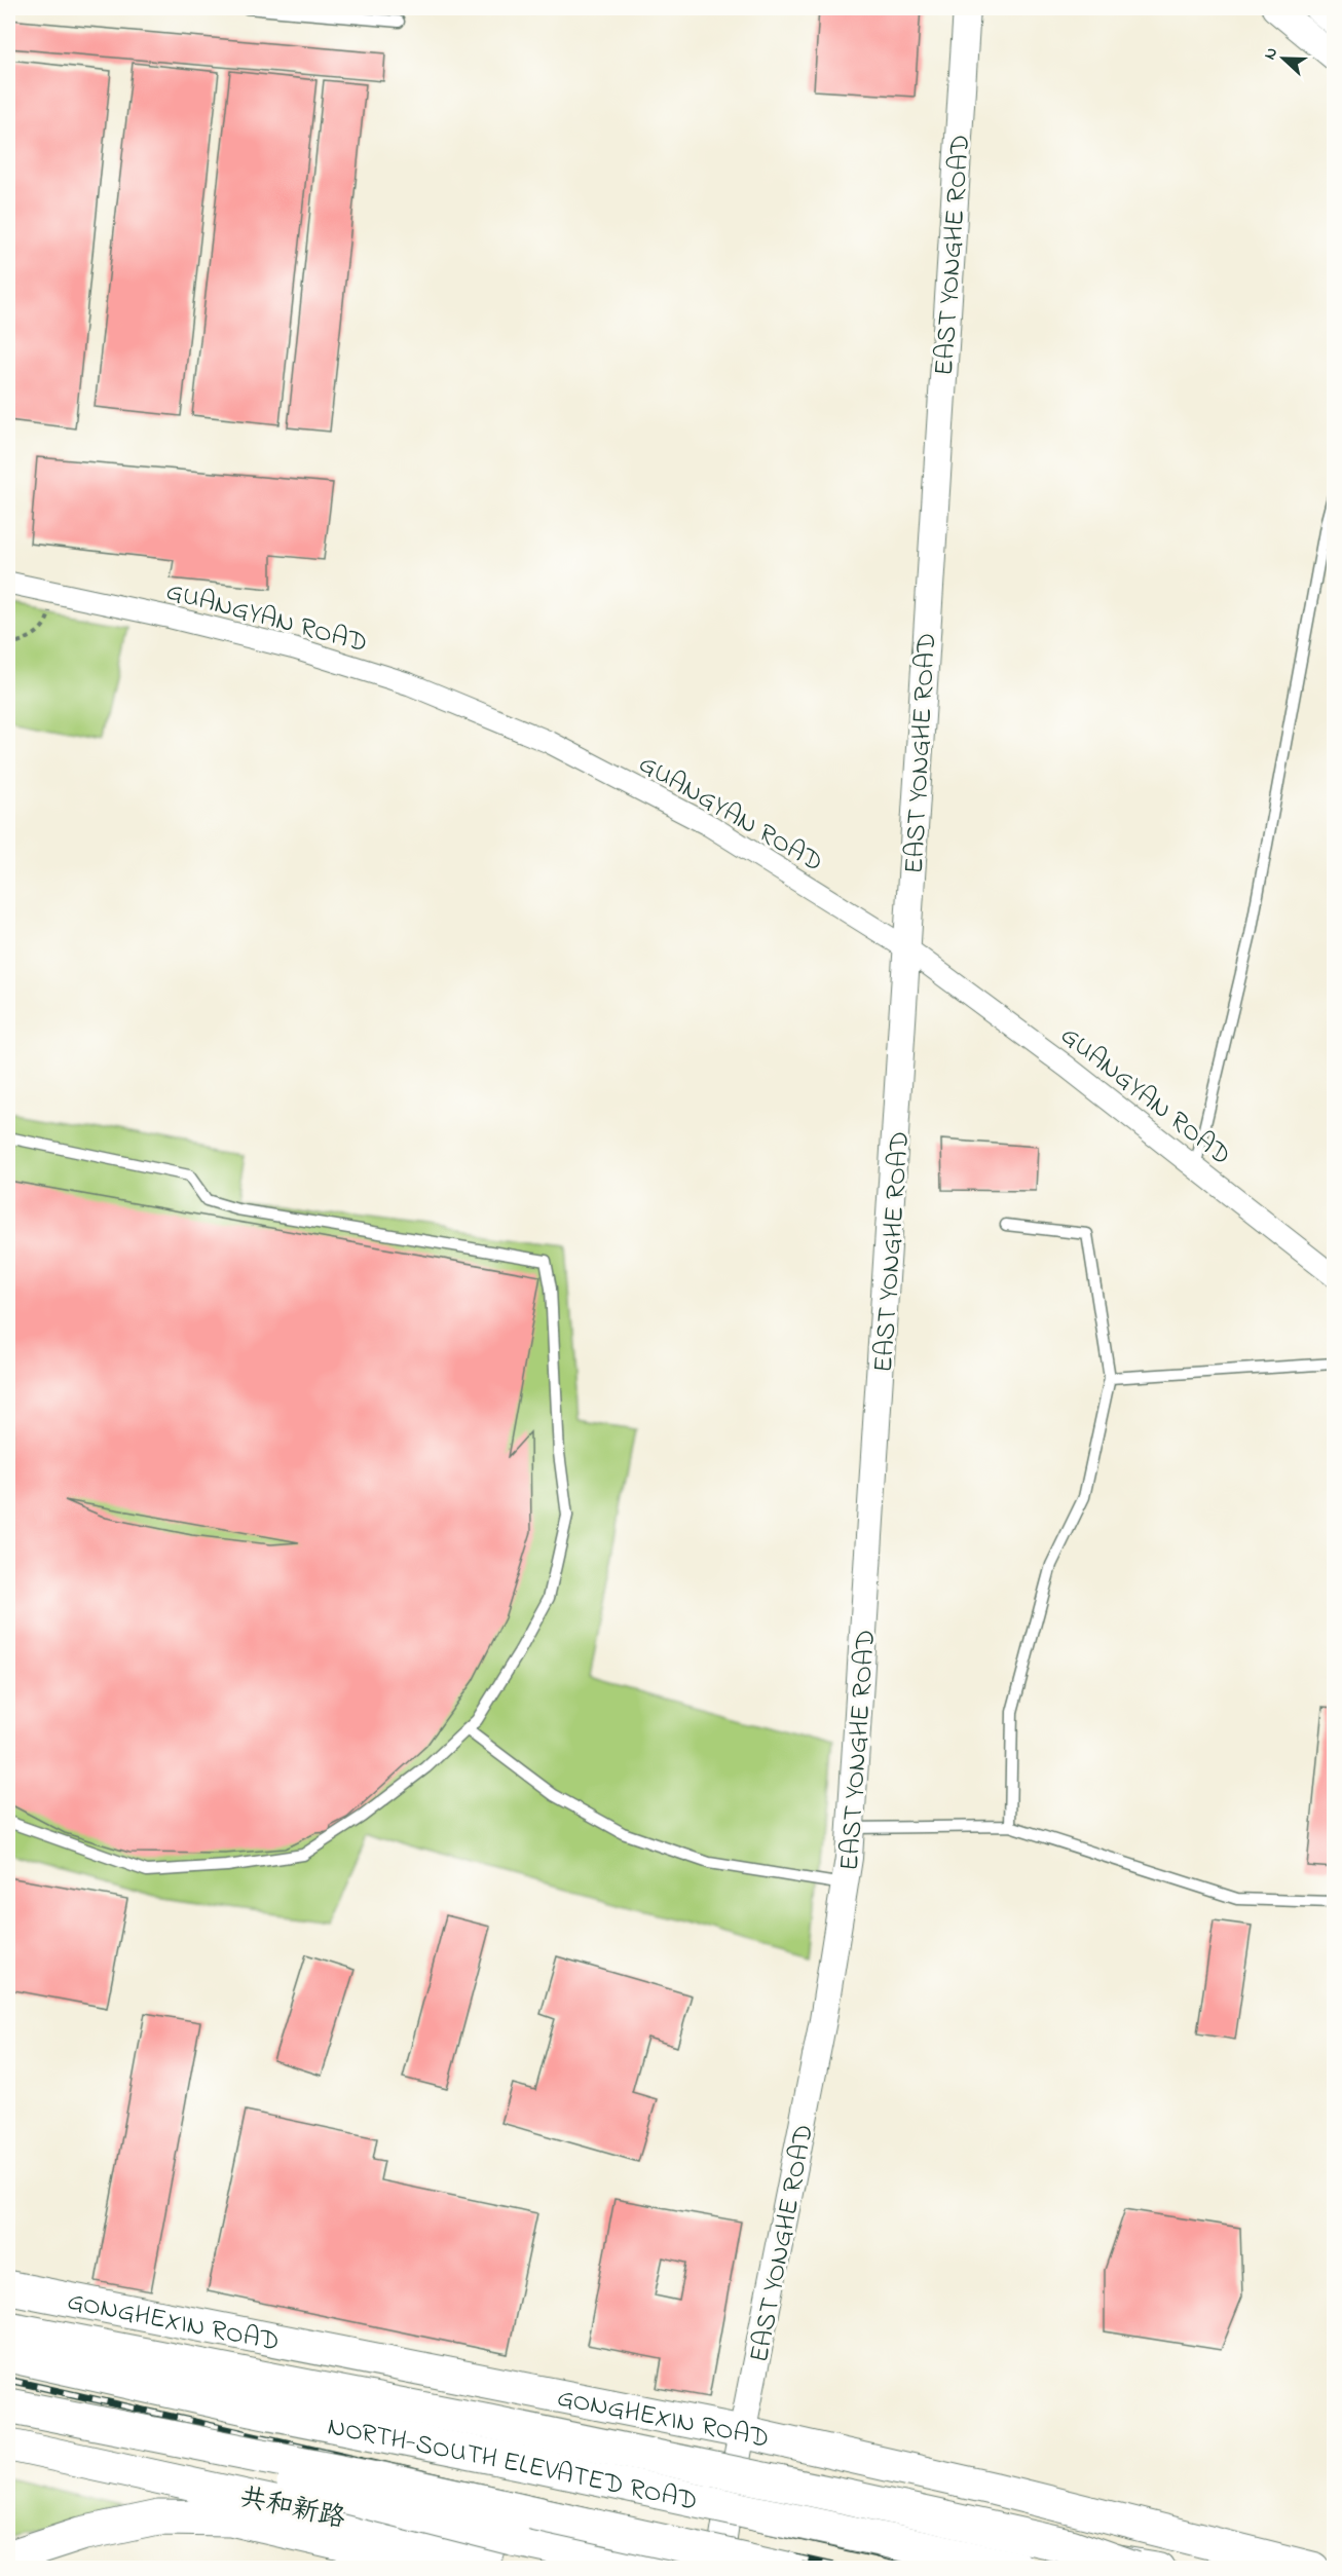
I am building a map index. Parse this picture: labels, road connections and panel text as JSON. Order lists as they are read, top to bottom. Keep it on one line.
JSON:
{"streets":{"highway":["NORTH-SOUTH ELEVATED ROAD"],"main road":["GONGHEXIN ROAD","共和新路"],"street":["EAST YONGHE ROAD","GUANGYAN ROAD"]},"crossings":[["EAST YONGHE ROAD","GUANGYAN ROAD"],["EAST YONGHE ROAD","GONGHEXIN ROAD"]],"north":"left"}
